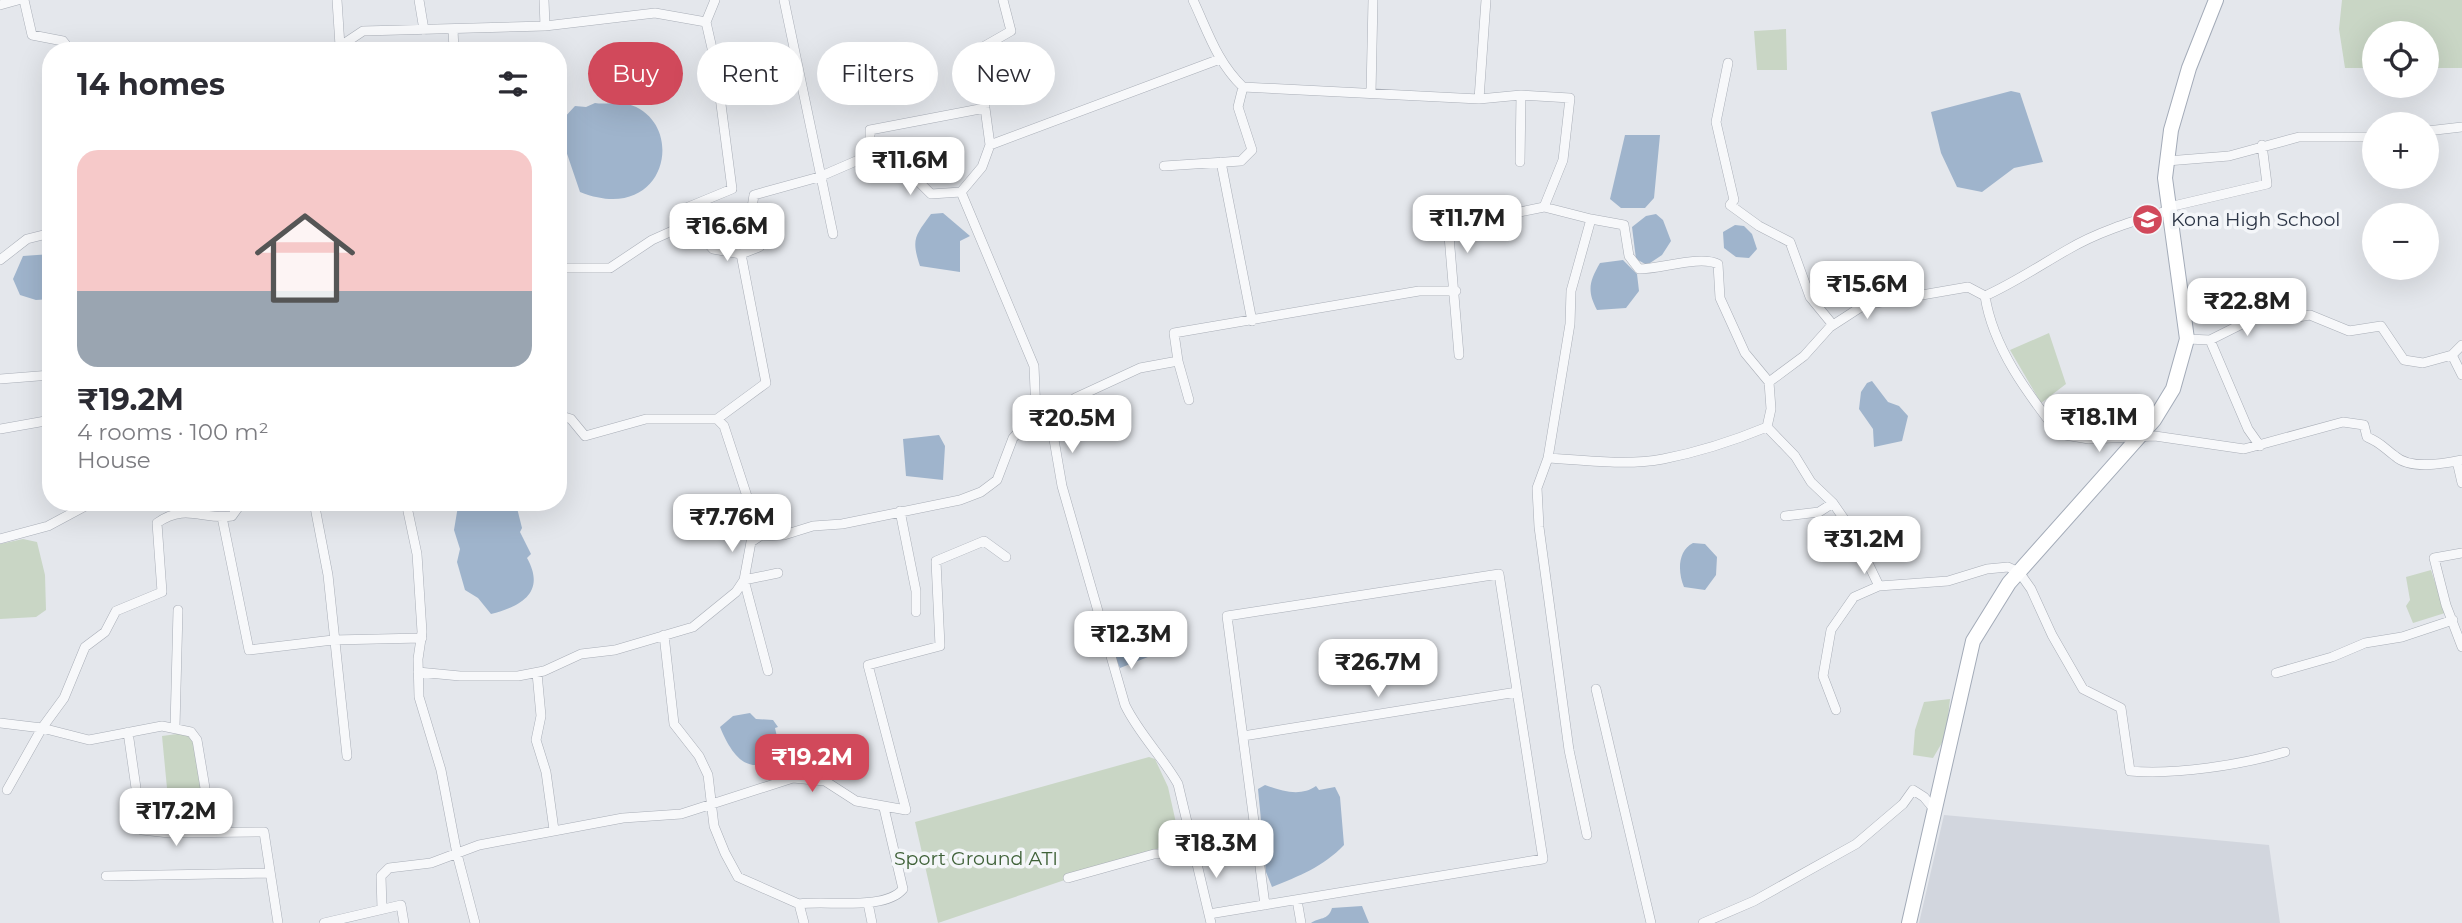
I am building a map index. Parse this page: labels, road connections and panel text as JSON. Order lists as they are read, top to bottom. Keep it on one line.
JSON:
{"parks":["Sport Ground ATI"],"places":{"school or university":["Kona High School"]},"page":{"map_buttons":["+","−"],"chip":["Buy","Rent","Filters","New"],"heading":"14 homes","list":[{"name":"₹19.2M","note":"4 rooms · 100 m² · House"}],"price":["₹11.6M","₹11.7M","₹16.6M","₹15.6M","₹22.8M","₹18.1M","₹20.5M","₹7.76M","₹31.2M","₹12.3M","₹26.7M","₹19.2M","₹17.2M","₹18.3M"]}}
